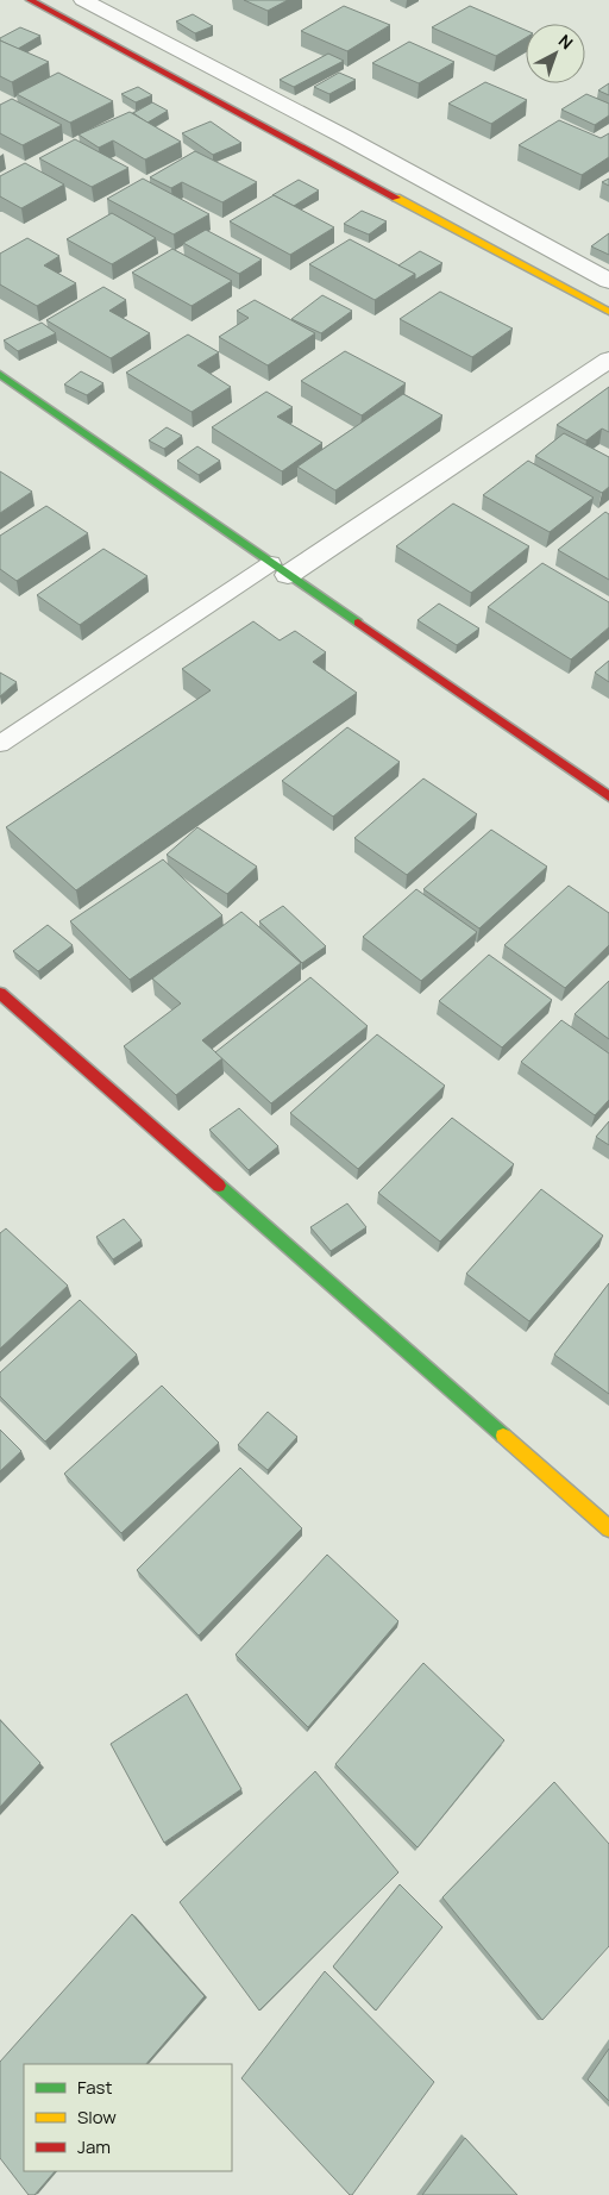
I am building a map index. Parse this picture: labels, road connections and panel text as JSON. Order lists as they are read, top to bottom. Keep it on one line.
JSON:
{"legend":["Fast","Slow","Jam"],"north":"top right"}
